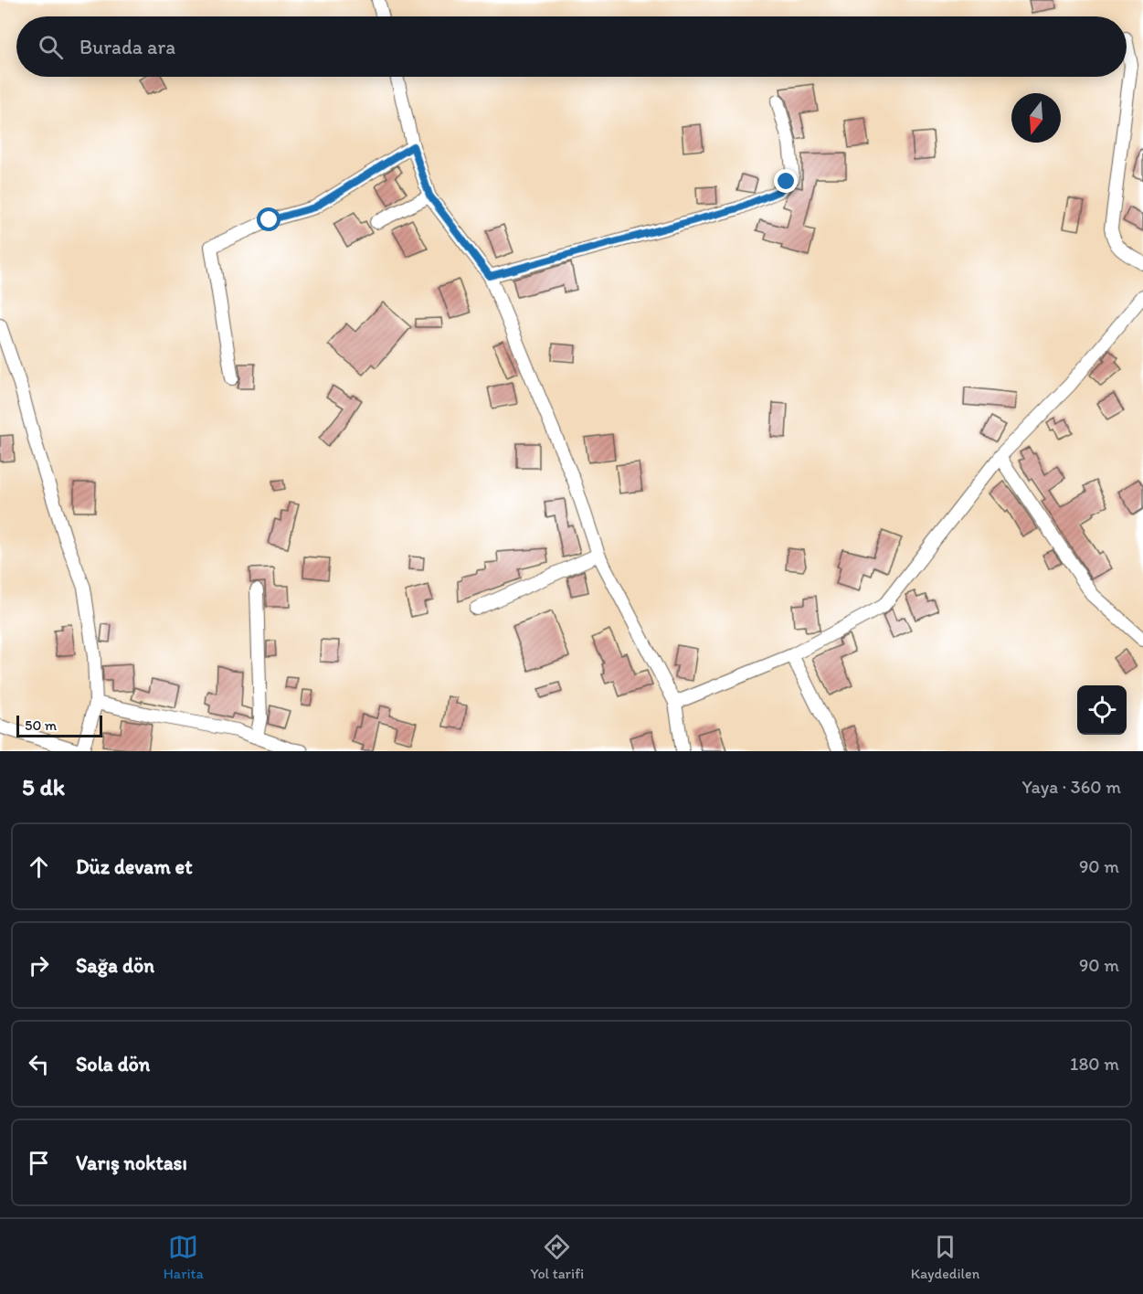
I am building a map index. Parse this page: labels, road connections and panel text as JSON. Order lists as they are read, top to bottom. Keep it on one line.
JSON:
{"scale_bar":"50 m","north":"bottom","page":{"search":"Burada ara","scale":"50 m","heading":["5 dk","Yaya · 360 m"],"list":[["Düz devam et","90 m"],["Sağa dön","90 m"],["Sola dön","180 m"],"Varış noktası"],"nav":["Harita","Yol tarifi","Kaydedilen"]}}
